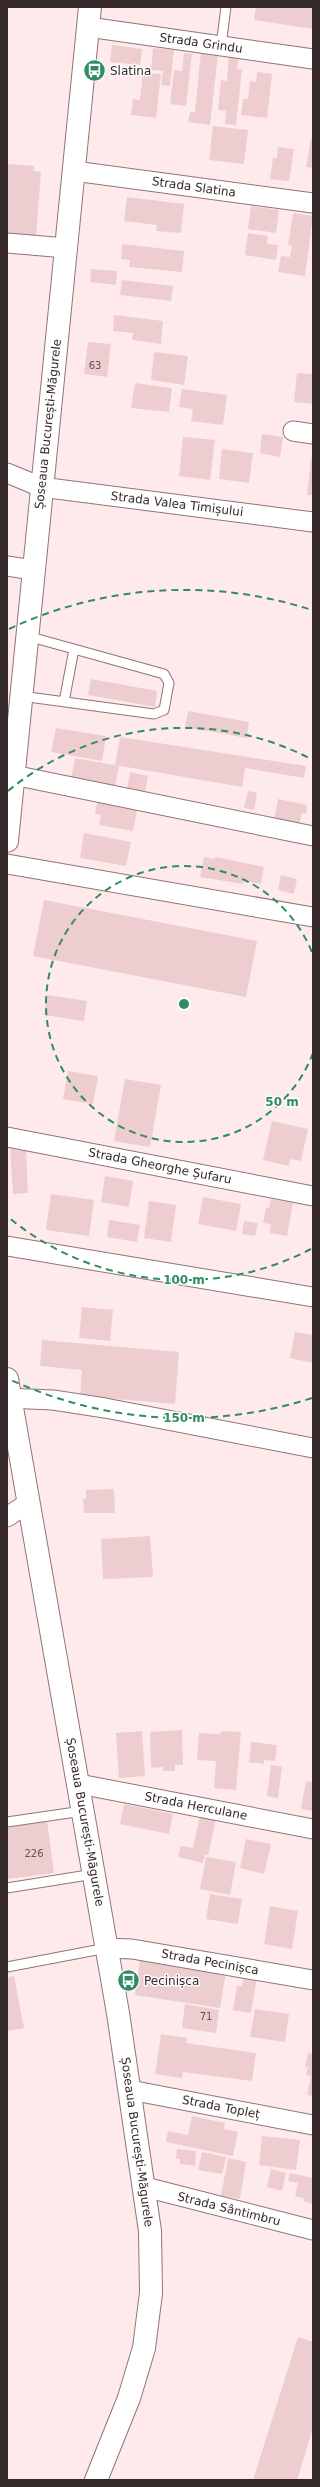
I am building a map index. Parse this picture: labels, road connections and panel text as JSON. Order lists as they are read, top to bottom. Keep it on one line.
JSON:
{"streets":{"main road":["Șoseaua București-Măgurele"],"street":["Strada Grindu","Strada Slatina","Strada Valea Timișului","Strada Gheorghe Șufaru","Strada Herculane","Strada Pecinișca","Strada Topleț","Strada Sântimbru"]},"crossings":[["Strada Grindu","Șoseaua București-Măgurele"],["Strada Slatina","Șoseaua București-Măgurele"],["Șoseaua București-Măgurele","Strada Valea Timișului"],["Șoseaua București-Măgurele","Strada Herculane"],["Șoseaua București-Măgurele","Strada Pecinișca"],["Șoseaua București-Măgurele","Strada Topleț"],["Șoseaua București-Măgurele","Strada Sântimbru"]],"places":{"bus stop":["Slatina","Pecinișca"]},"house_numbers":["63","226","71"],"rings":["50 m","100 m","150 m"]}
